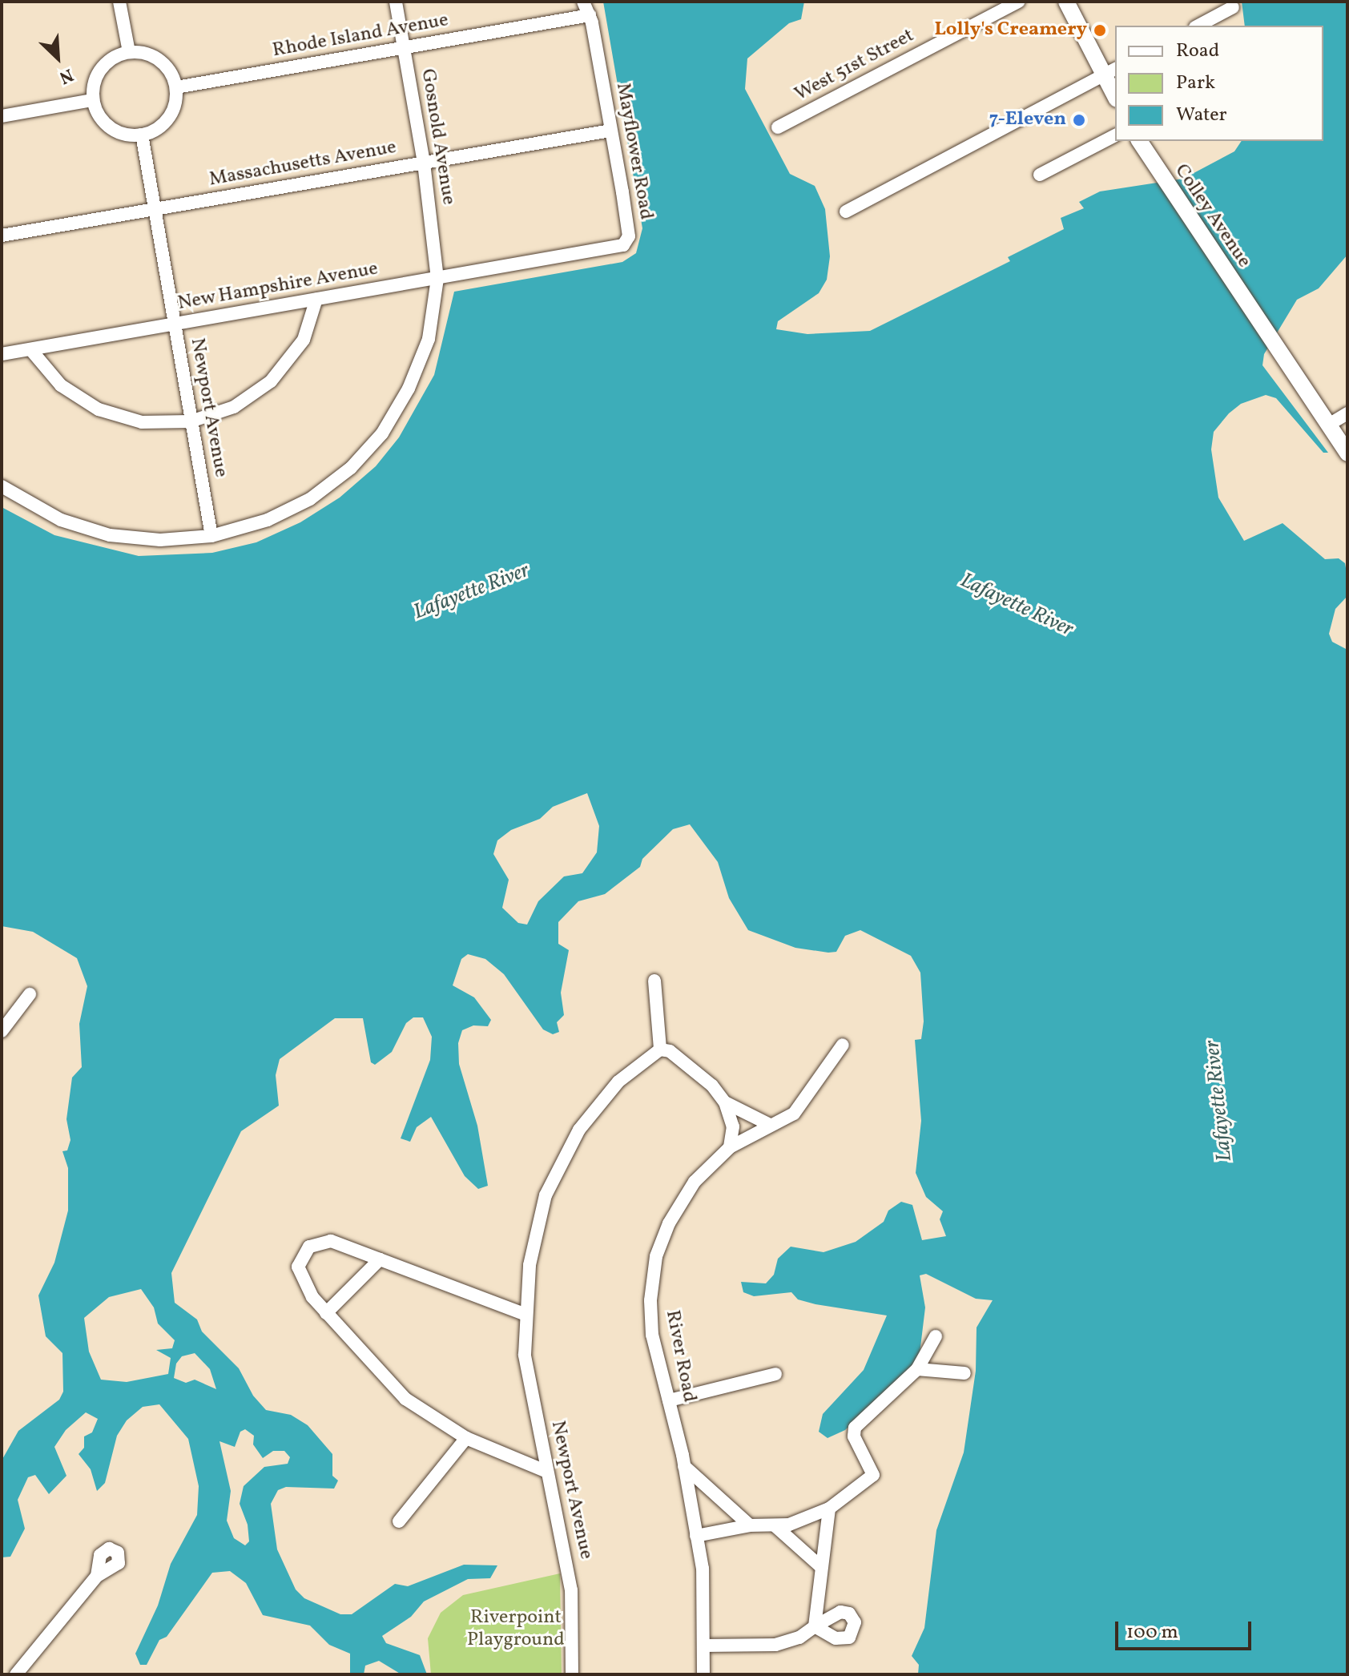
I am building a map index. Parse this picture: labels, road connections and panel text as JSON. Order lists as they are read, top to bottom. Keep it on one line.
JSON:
{"streets":{"main road":["Colley Avenue"],"street":["Rhode Island Avenue","West 51st Street","Gosnold Avenue","Mayflower Road","Massachusetts Avenue","New Hampshire Avenue","Newport Avenue","River Road"]},"crossings":[["Rhode Island Avenue","Gosnold Avenue"],["Rhode Island Avenue","Mayflower Road"],["Rhode Island Avenue","Newport Avenue"],["Gosnold Avenue","Massachusetts Avenue"],["Gosnold Avenue","New Hampshire Avenue"],["Mayflower Road","Massachusetts Avenue"],["Mayflower Road","New Hampshire Avenue"],["Massachusetts Avenue","Newport Avenue"],["New Hampshire Avenue","Newport Avenue"]],"water":["Lafayette River"],"parks":["Riverpoint Playground"],"places":["Lolly's Creamery","7-Eleven"],"legend":["Road","Park","Water"],"scale_bar":"100 m","north":"bottom right"}
